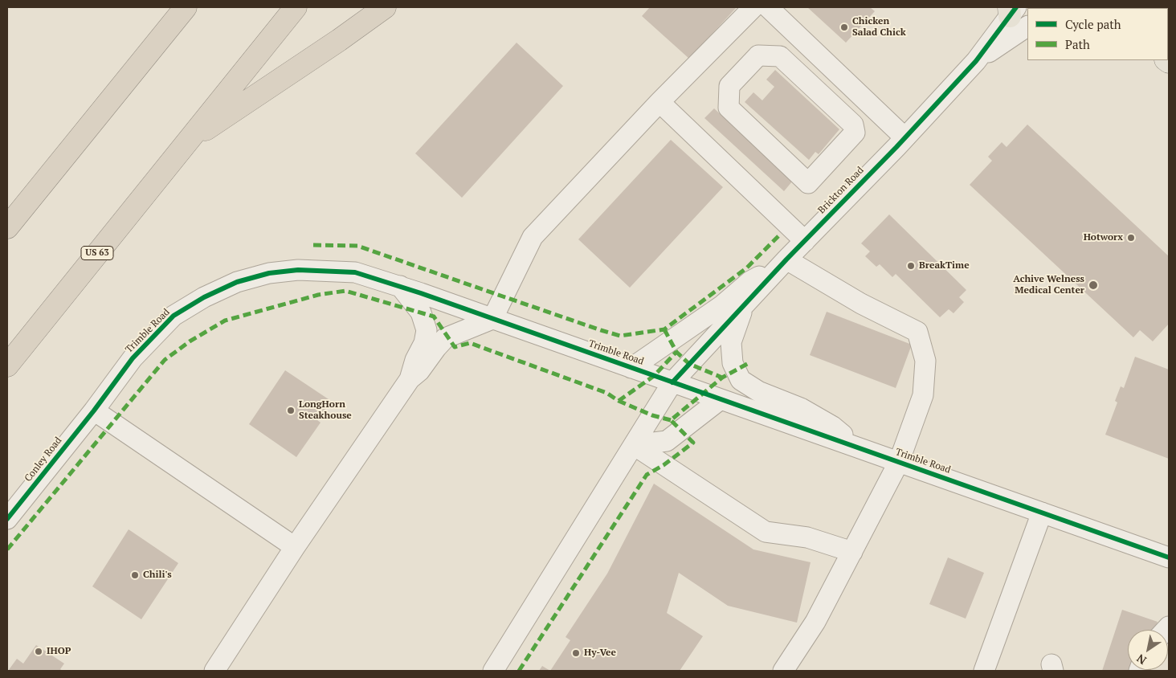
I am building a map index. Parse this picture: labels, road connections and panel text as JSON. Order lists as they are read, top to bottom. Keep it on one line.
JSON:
{"streets":{"highway":["US 63"],"street":["Brickton Road","Trimble Road","Conley Road"]},"crossings":[["Brickton Road","Trimble Road"],["Trimble Road","Conley Road"]],"places":["Chicken Salad Chick","Hotworx","BreakTime","Achive Welness Medical Center","LongHorn Steakhouse","Chili's","IHOP","Hy-Vee"],"legend":["Cycle path","Path"],"north":"bottom left"}
